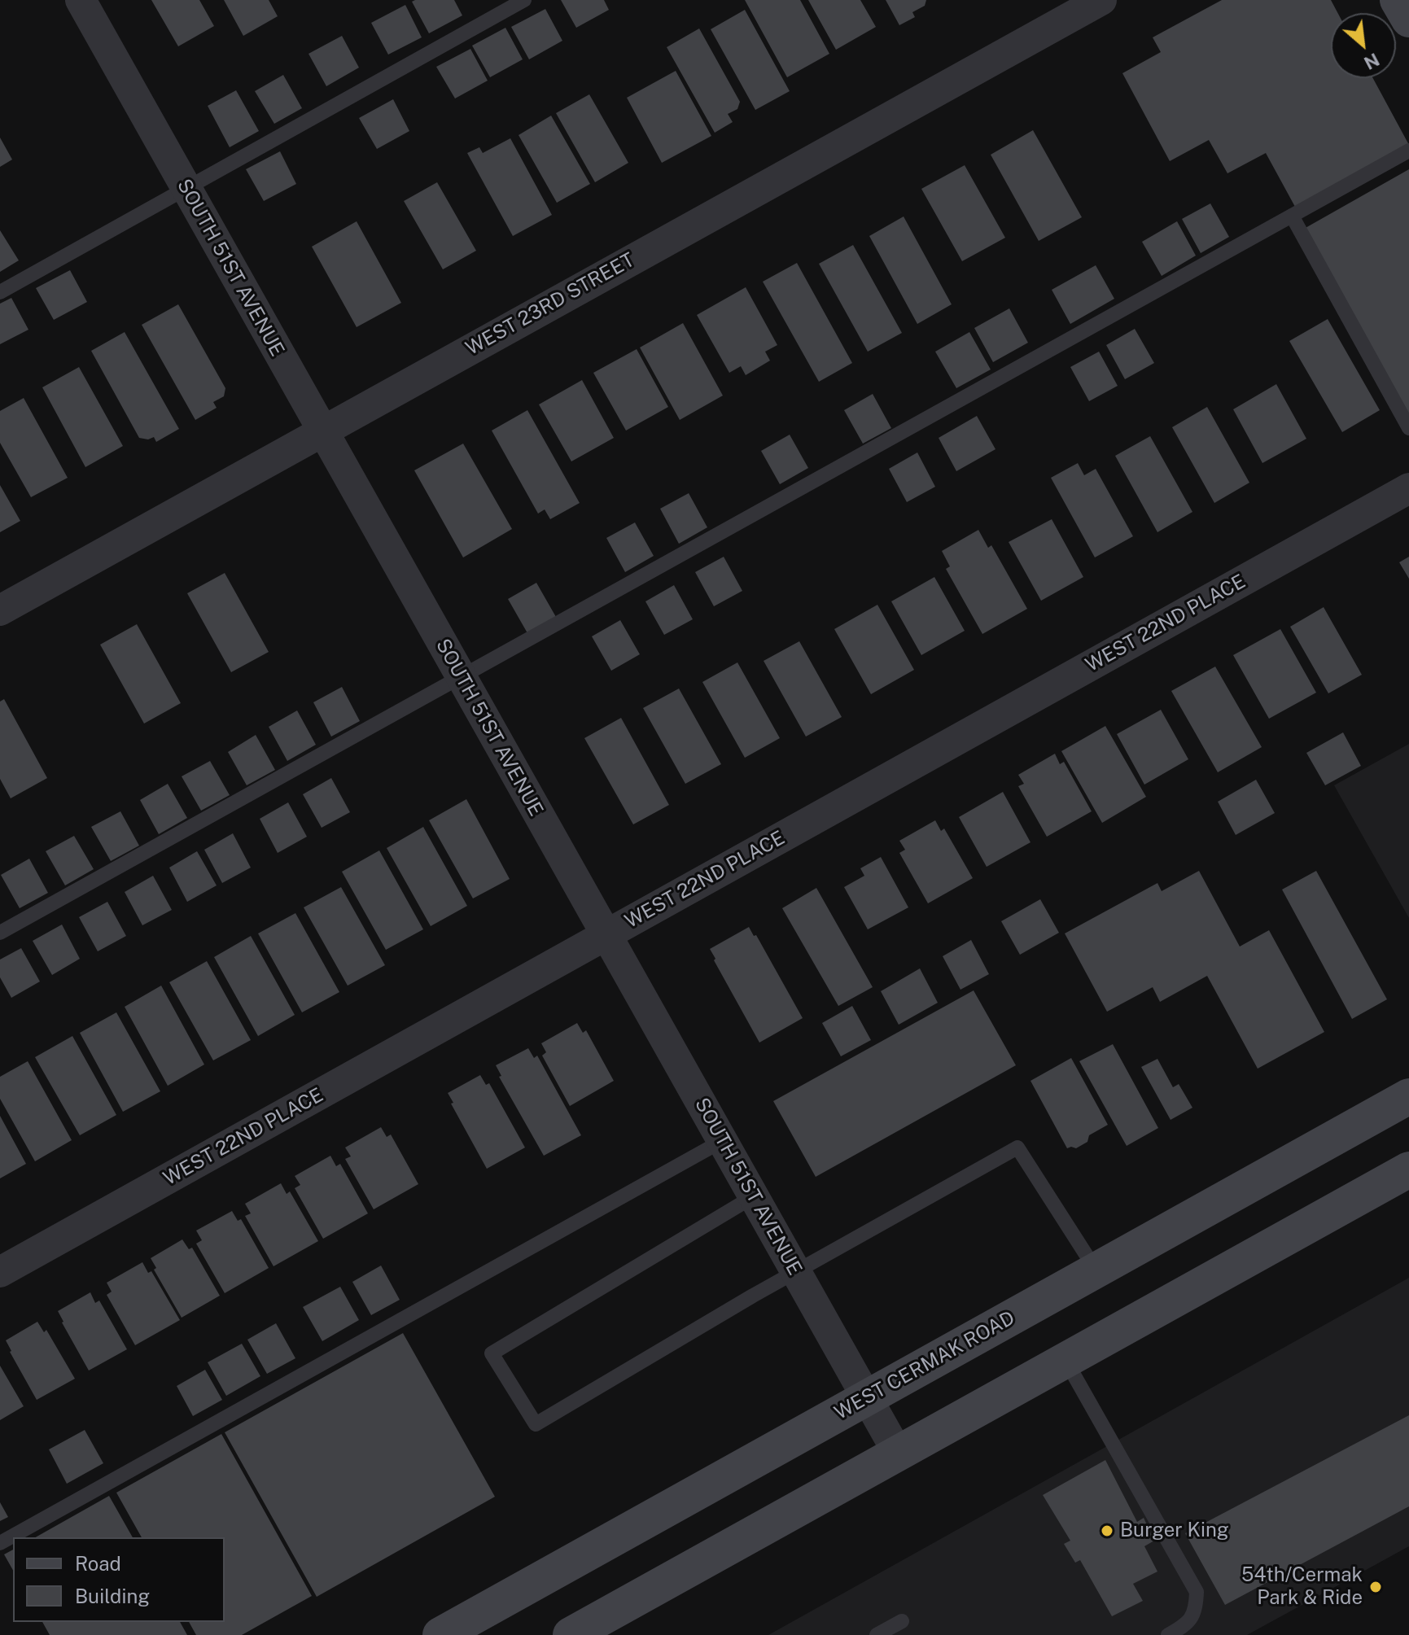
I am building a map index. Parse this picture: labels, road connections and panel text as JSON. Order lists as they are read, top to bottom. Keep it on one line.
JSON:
{"streets":{"main road":["WEST CERMAK ROAD"],"street":["SOUTH 51ST AVENUE","WEST 23RD STREET","WEST 22ND PLACE"]},"crossings":[["SOUTH 51ST AVENUE","WEST 23RD STREET"],["SOUTH 51ST AVENUE","WEST 22ND PLACE"],["SOUTH 51ST AVENUE","WEST CERMAK ROAD"]],"places":["Burger King","54th/Cermak Park & Ride"],"legend":["Road","Building"],"north":"bottom right"}
